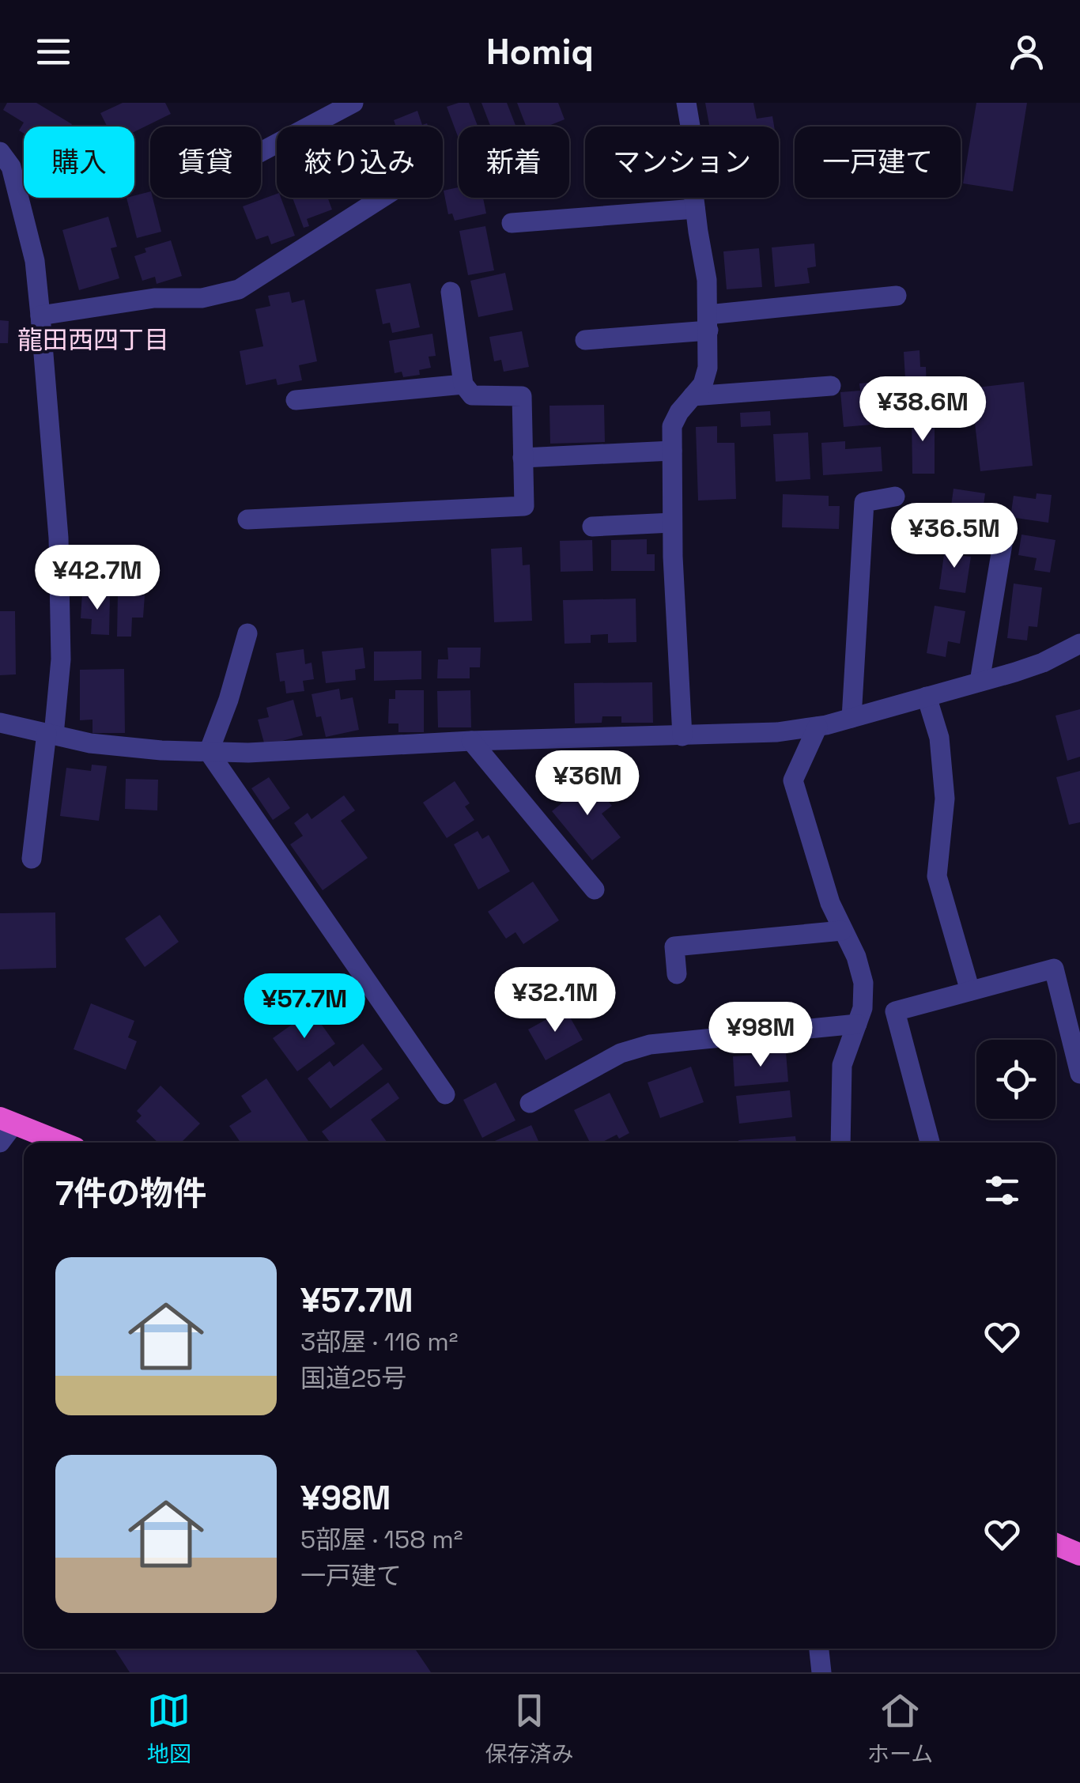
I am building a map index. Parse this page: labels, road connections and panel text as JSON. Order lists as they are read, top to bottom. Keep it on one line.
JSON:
{"districts":["龍田西四丁目"],"page":{"header":"Homiq","chip":["購入","賃貸","絞り込み","新着","マンション","一戸建て"],"price":["¥38.6M","¥36.5M","¥42.7M","¥36M","¥32.1M","¥57.7M","¥98M"],"heading":"7件の物件","list":[{"name":"¥57.7M","note":"3部屋 · 116 m² · 国道25号"},{"name":"¥98M","note":"5部屋 · 158 m² · 一戸建て"}],"tabs":["地図","保存済み","ホーム"]}}
